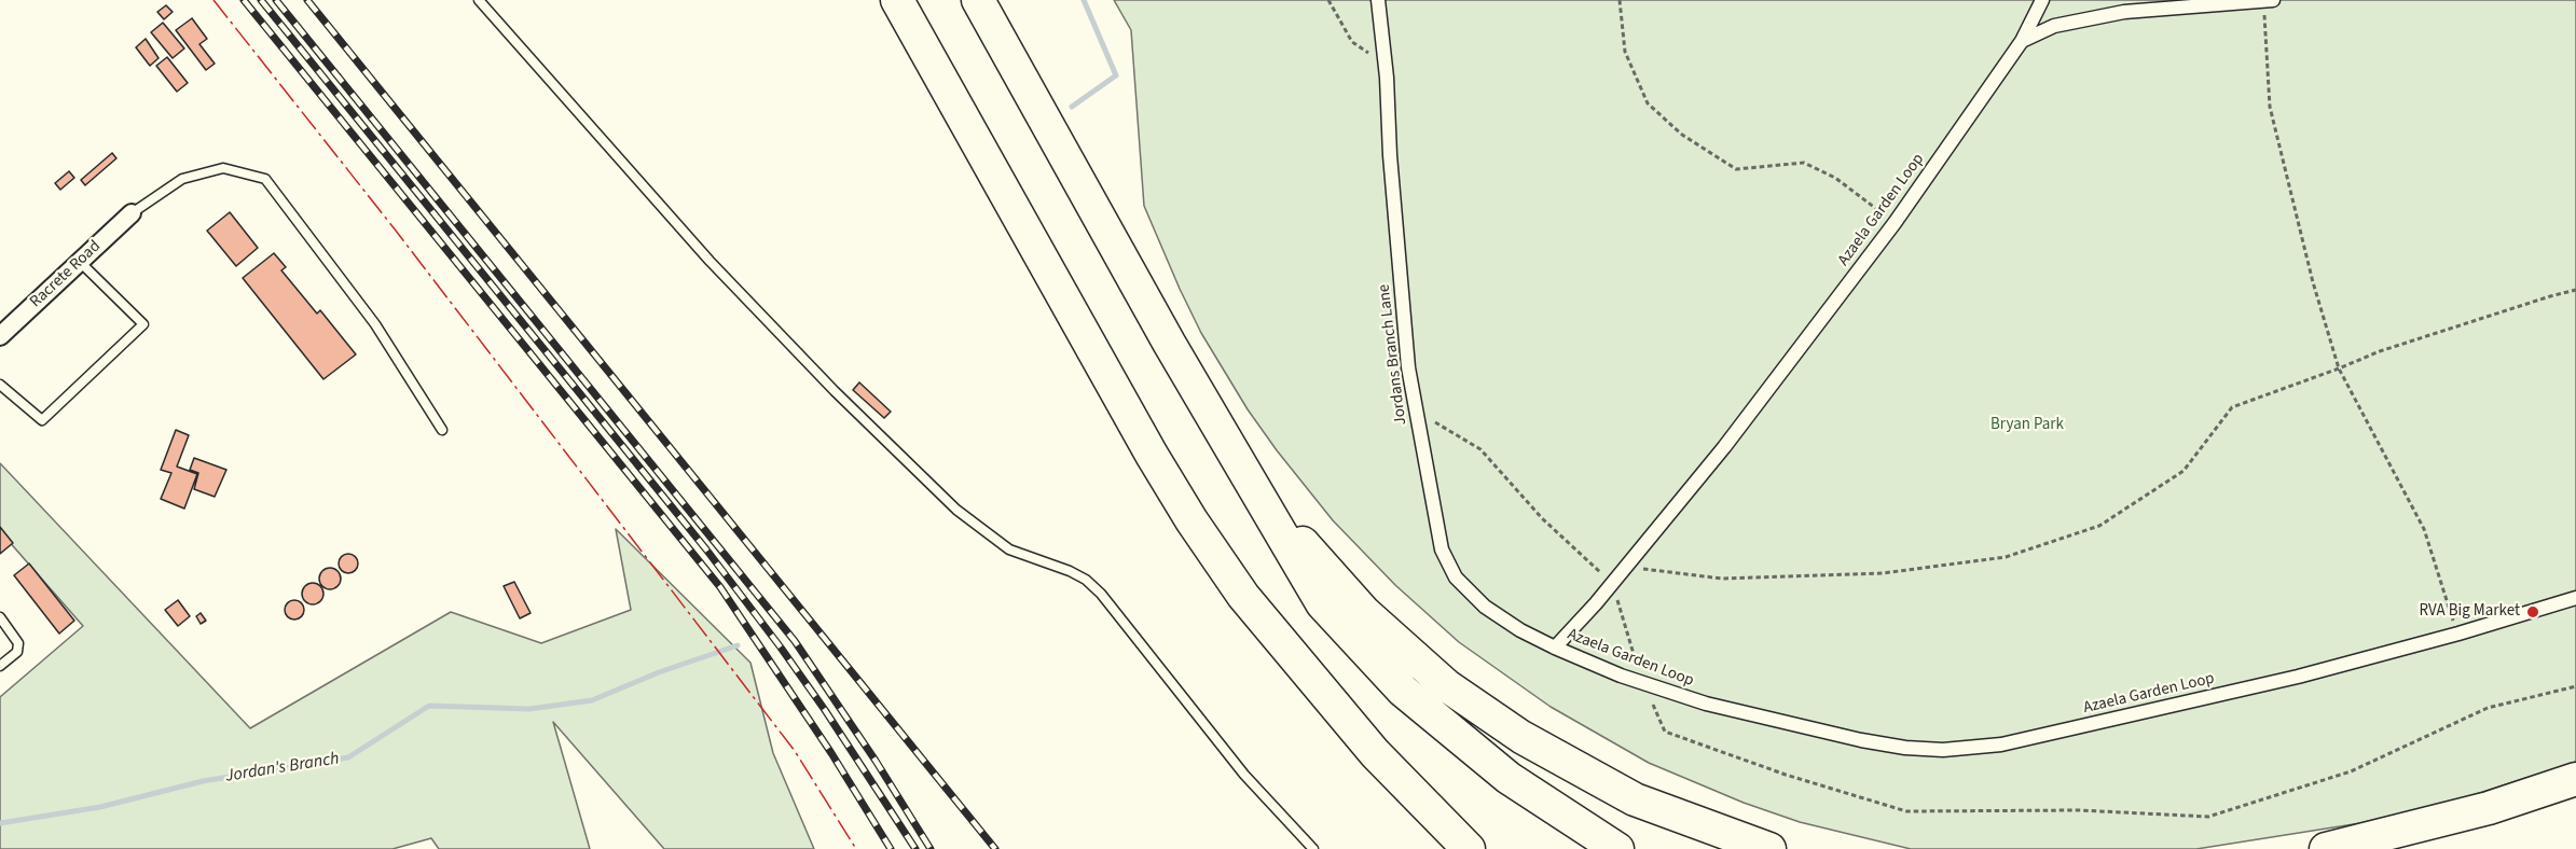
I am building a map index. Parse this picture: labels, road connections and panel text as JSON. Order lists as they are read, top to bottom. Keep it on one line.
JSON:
{"streets":{"street":["Azaela Garden Loop","Racrete Road","Jordans Branch Lane"]},"crossings":[["Azaela Garden Loop","Jordans Branch Lane"]],"water":["Jordan's Branch"],"parks":["Bryan Park"],"places":["RVA Big Market"]}
